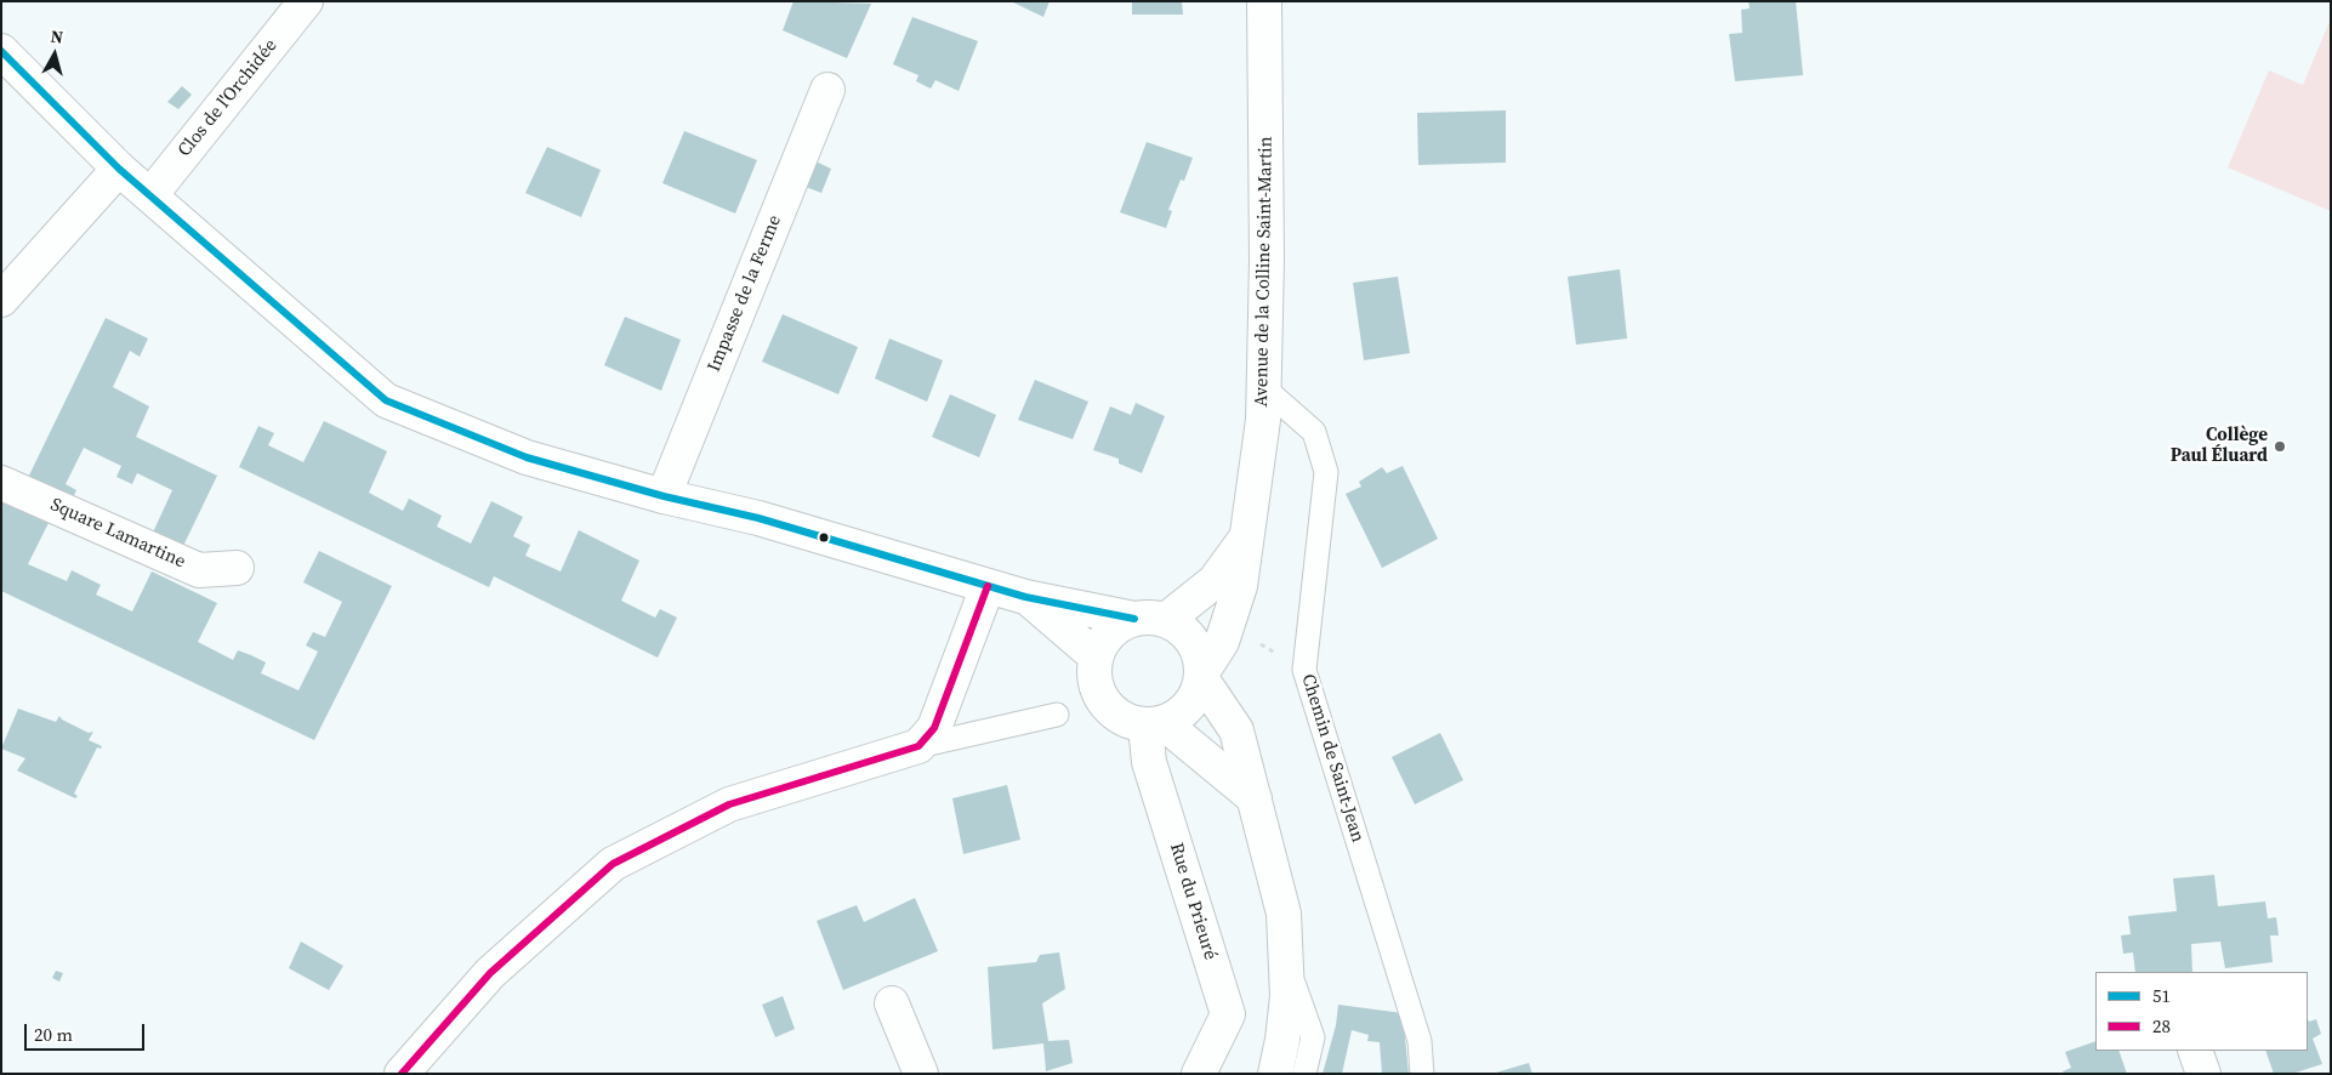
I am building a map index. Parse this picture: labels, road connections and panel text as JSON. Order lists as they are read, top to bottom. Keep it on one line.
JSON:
{"streets":{"street":["Clos de l'Orchidée","Avenue de la Colline Saint-Martin","Impasse de la Ferme","Square Lamartine","Rue du Prieuré"],"lane":["Chemin de Saint-Jean"]},"crossings":[["Avenue de la Colline Saint-Martin","Chemin de Saint-Jean"],["Avenue de la Colline Saint-Martin","Rue du Prieuré"]],"places":["Collège Paul Éluard"],"lines":["transit line 51","transit line 28"],"legend":["51","28"],"scale_bar":"20 m","north":"top"}
